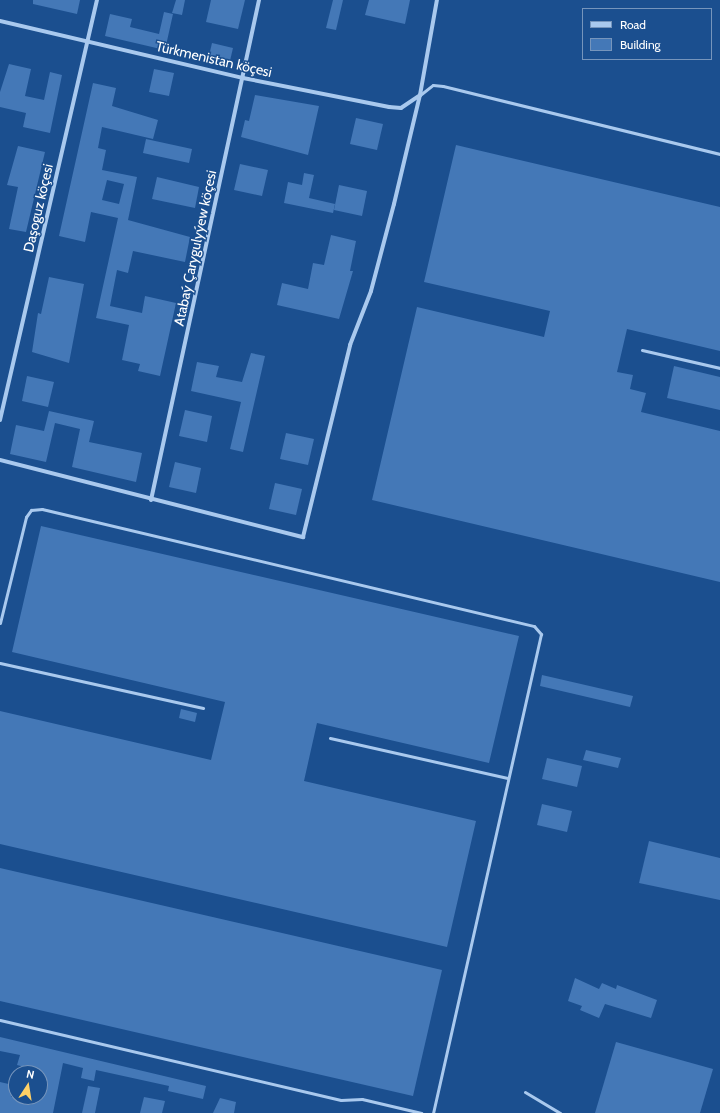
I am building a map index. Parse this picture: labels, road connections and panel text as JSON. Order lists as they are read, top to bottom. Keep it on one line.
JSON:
{"streets":{"street":["Türkmenistan köçesi","Daşoguz köçesi","Atabaý Çarygulyýew köçesi"]},"crossings":[["Türkmenistan köçesi","Daşoguz köçesi"],["Türkmenistan köçesi","Atabaý Çarygulyýew köçesi"]],"legend":["Road","Building"],"north":"top"}
